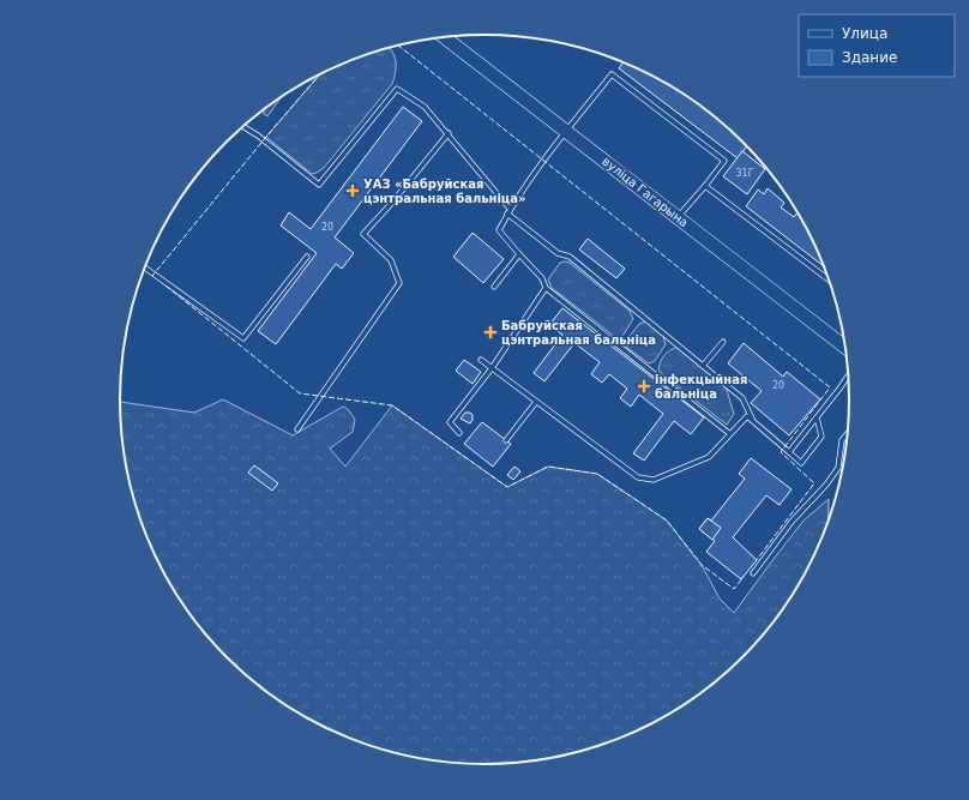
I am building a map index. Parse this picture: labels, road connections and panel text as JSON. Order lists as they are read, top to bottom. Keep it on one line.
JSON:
{"streets":{"main road":["вуліца Гагарына"]},"places":{"health":["УАЗ «Бабруйская цэнтральная бальніца»","Бабруйская цэнтральная бальніца","інфекцыйная бальніца"]},"house_numbers":["31Г","20","20"],"legend":["Улица","Здание"]}
